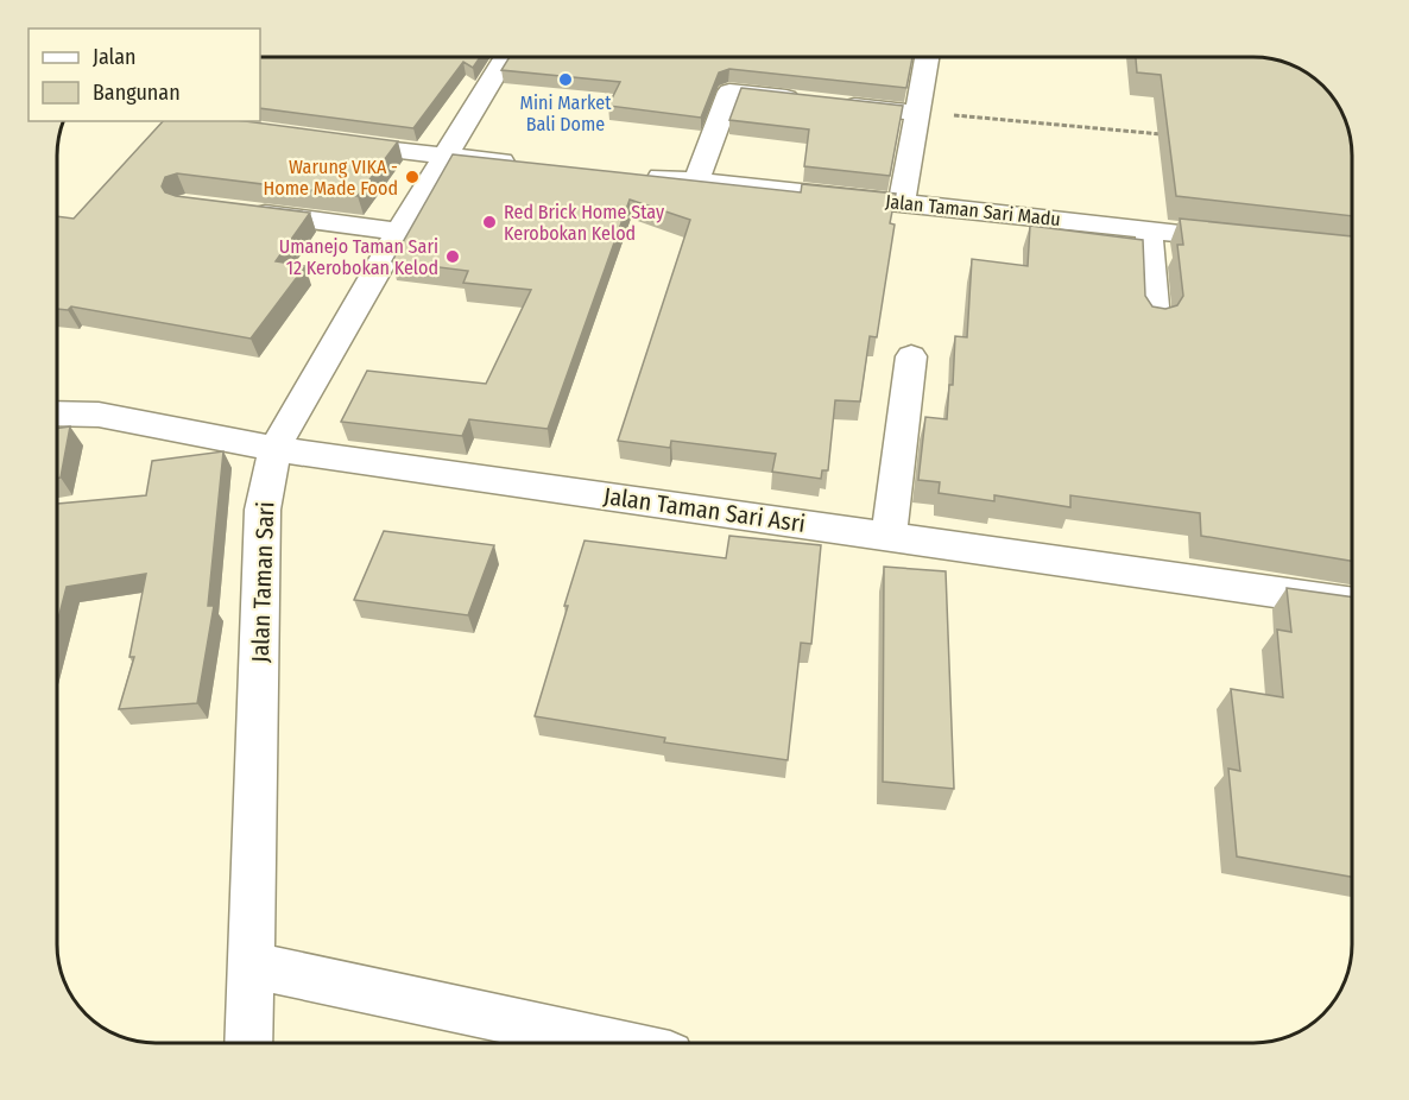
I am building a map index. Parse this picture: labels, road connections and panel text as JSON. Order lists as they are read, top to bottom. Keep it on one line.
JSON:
{"streets":{"street":["Jalan Taman Sari Madu","Jalan Taman Sari Asri","Jalan Taman Sari"]},"crossings":[["Jalan Taman Sari Asri","Jalan Taman Sari"]],"places":["Mini Market Bali Dome","Warung VIKA - Home Made Food","Red Brick Home Stay Kerobokan Kelod","Umanejo Taman Sari 12 Kerobokan Kelod"],"legend":["Jalan","Bangunan"]}
